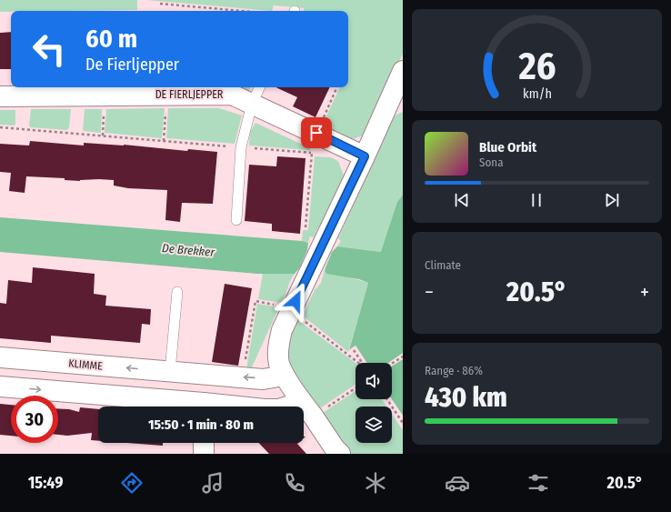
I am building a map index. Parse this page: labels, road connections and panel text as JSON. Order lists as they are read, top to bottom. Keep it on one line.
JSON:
{"streets":{"street":["DE FIERLJEPPER","KLIMME"]},"water":["De Brekker"],"page":{"turn":["60 m","De Fierljepper"],"song":["Blue Orbit","Sona"],"tile":["Climate",["Range · 86%","430 km"]],"heat":["−","20.5°","+"],"limit":"30","trip":"15:50 · 1 min · 80 m","tabs":["15:49","20.5°"],"gauge":["26","km/h"]}}
